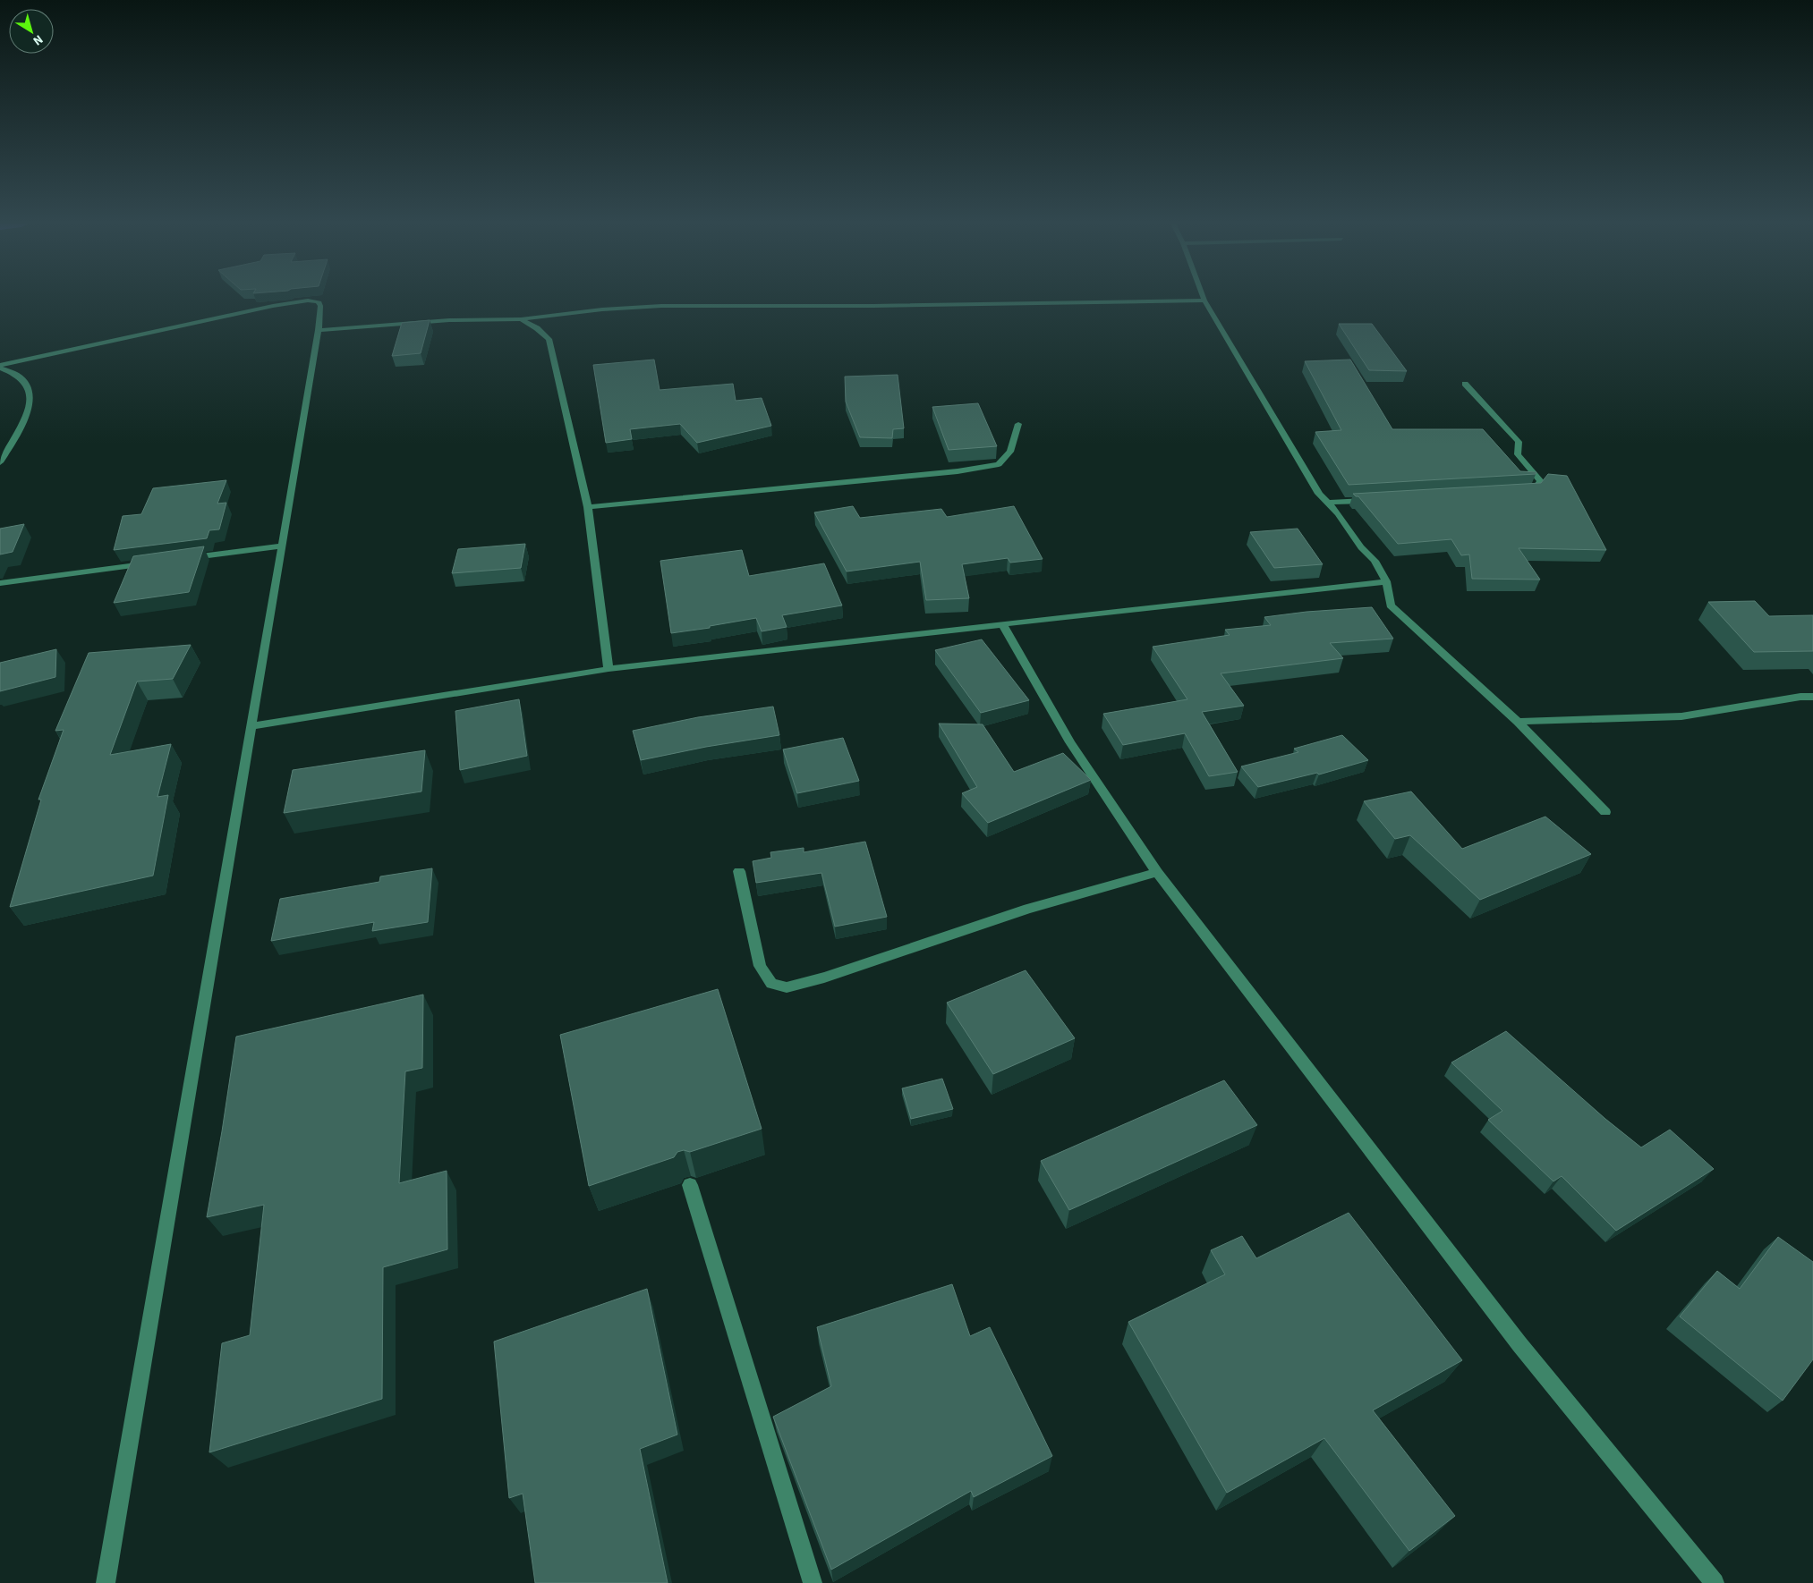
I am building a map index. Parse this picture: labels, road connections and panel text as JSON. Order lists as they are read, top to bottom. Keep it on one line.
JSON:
{"north":"bottom right"}
